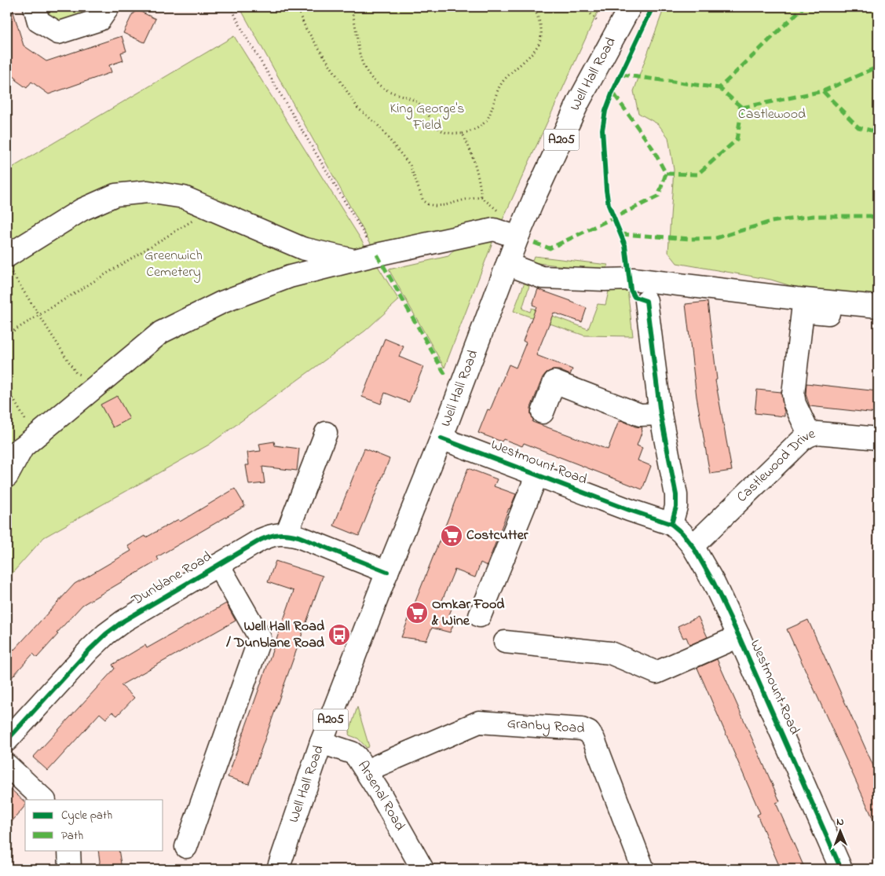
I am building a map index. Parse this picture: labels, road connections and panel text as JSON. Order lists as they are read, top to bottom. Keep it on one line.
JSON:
{"streets":{"main road":["Well Hall Road","A205","Westmount Road","Castlewood Drive","Dunblane Road","Granby Road","Arsenal Road"]},"crossings":[["Well Hall Road","Westmount Road"],["Well Hall Road","Dunblane Road"],["Well Hall Road","Arsenal Road"],["Westmount Road","Castlewood Drive"],["Granby Road","Arsenal Road"]],"parks":["King George's Field","Castlewood","Greenwich Cemetery"],"places":{"supermarket":["Costcutter","Omkar Food & Wine"],"bus stop":["Well Hall Road / Dunblane Road"]},"legend":["Cycle path","Path"],"north":"top"}
